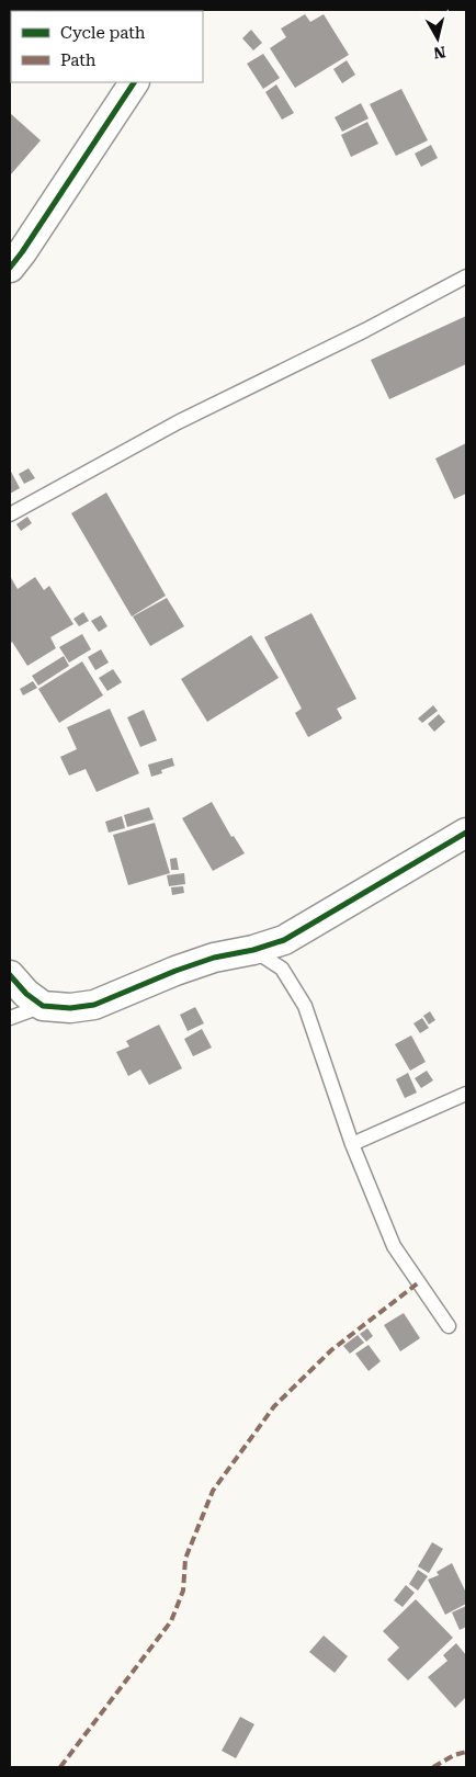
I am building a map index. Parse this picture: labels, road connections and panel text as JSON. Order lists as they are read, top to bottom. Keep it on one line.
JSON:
{"legend":["Cycle path","Path"],"north":"bottom"}
